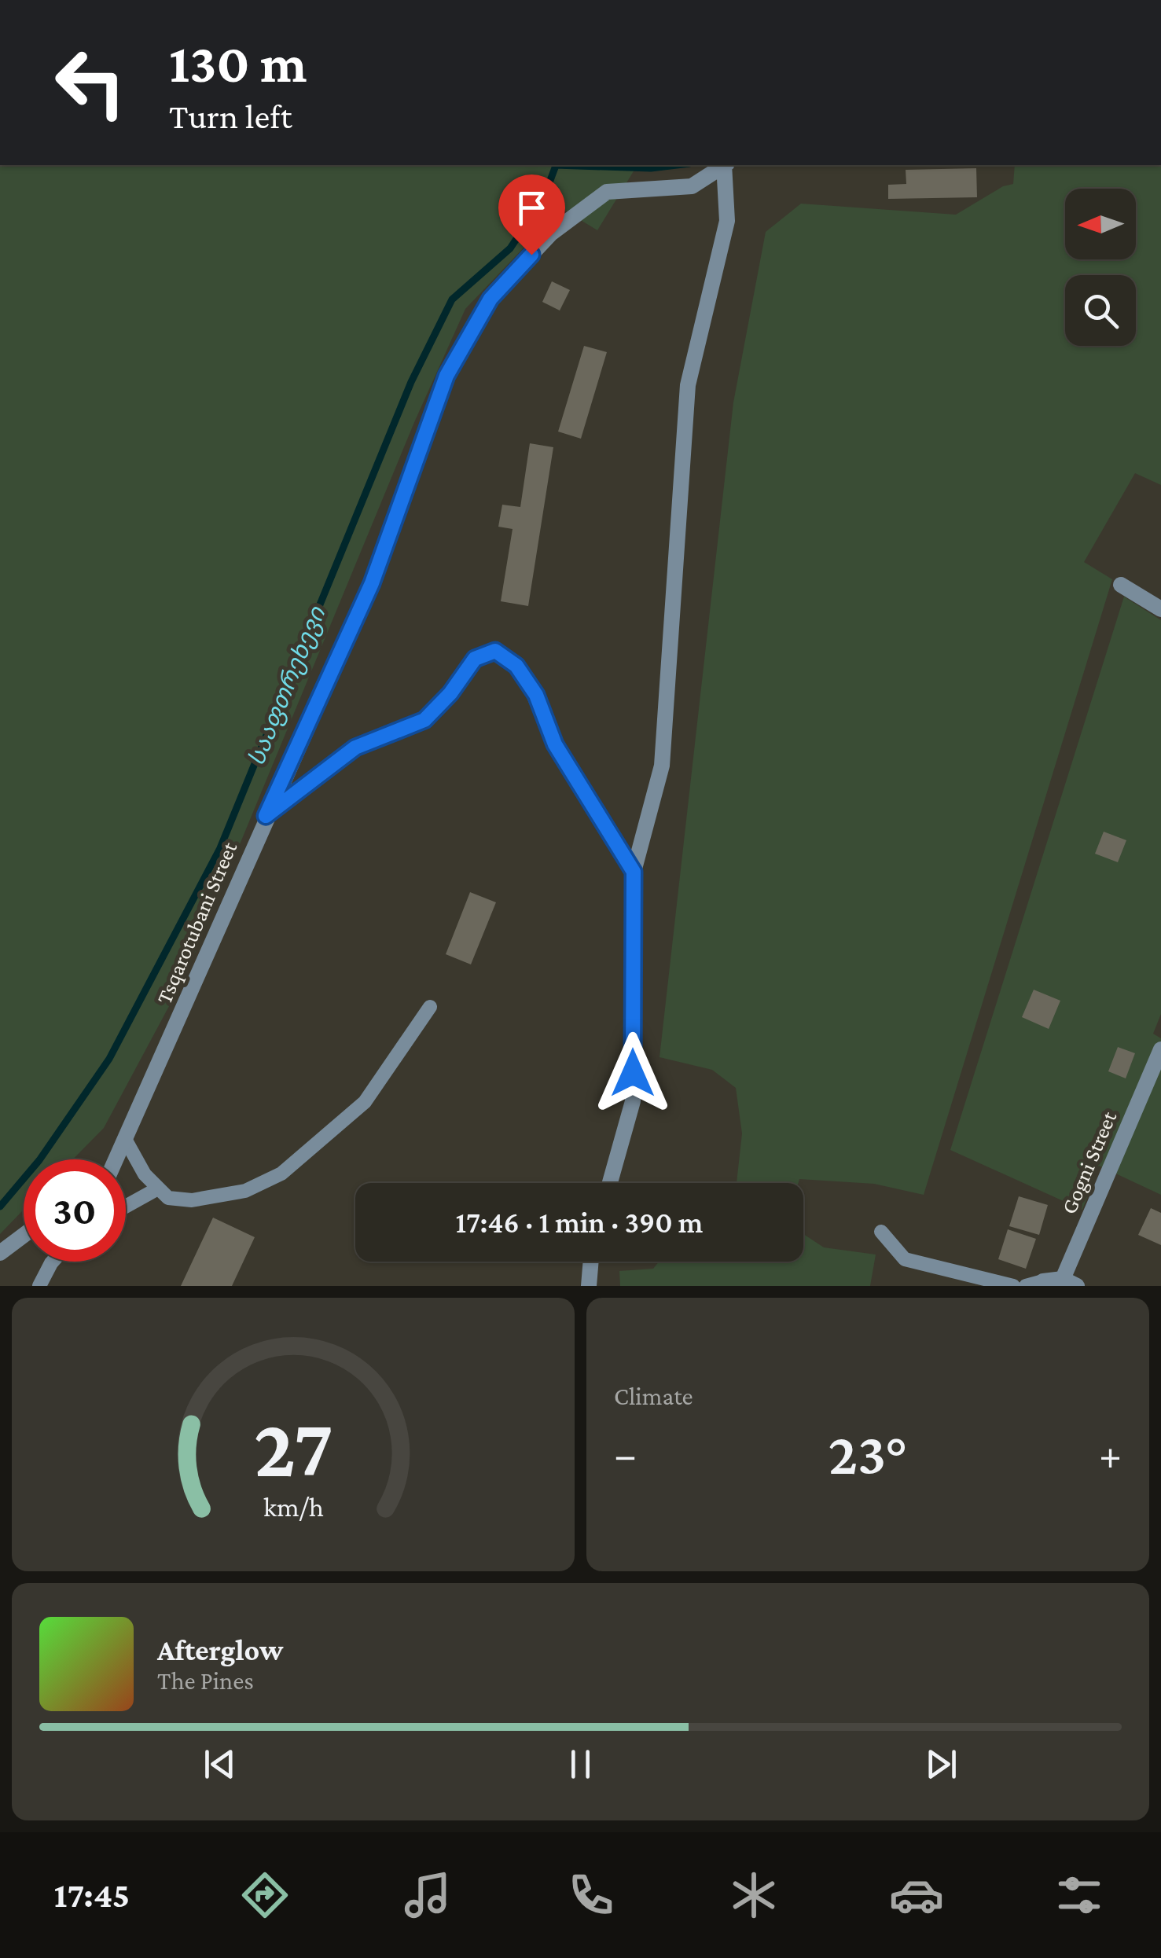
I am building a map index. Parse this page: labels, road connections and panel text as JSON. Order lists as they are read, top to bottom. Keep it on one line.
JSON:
{"streets":{"street":["Tsqarotubani Street","Gogni Street"]},"water":["სააფთრეხევი"],"north":"left","page":{"turn":["130 m","Turn left"],"limit":"30","trip":"17:46 · 1 min · 390 m","tile":"Climate","heat":["−","23°","+"],"song":["Afterglow","The Pines"],"tabs":"17:45","gauge":["27","km/h"]}}
